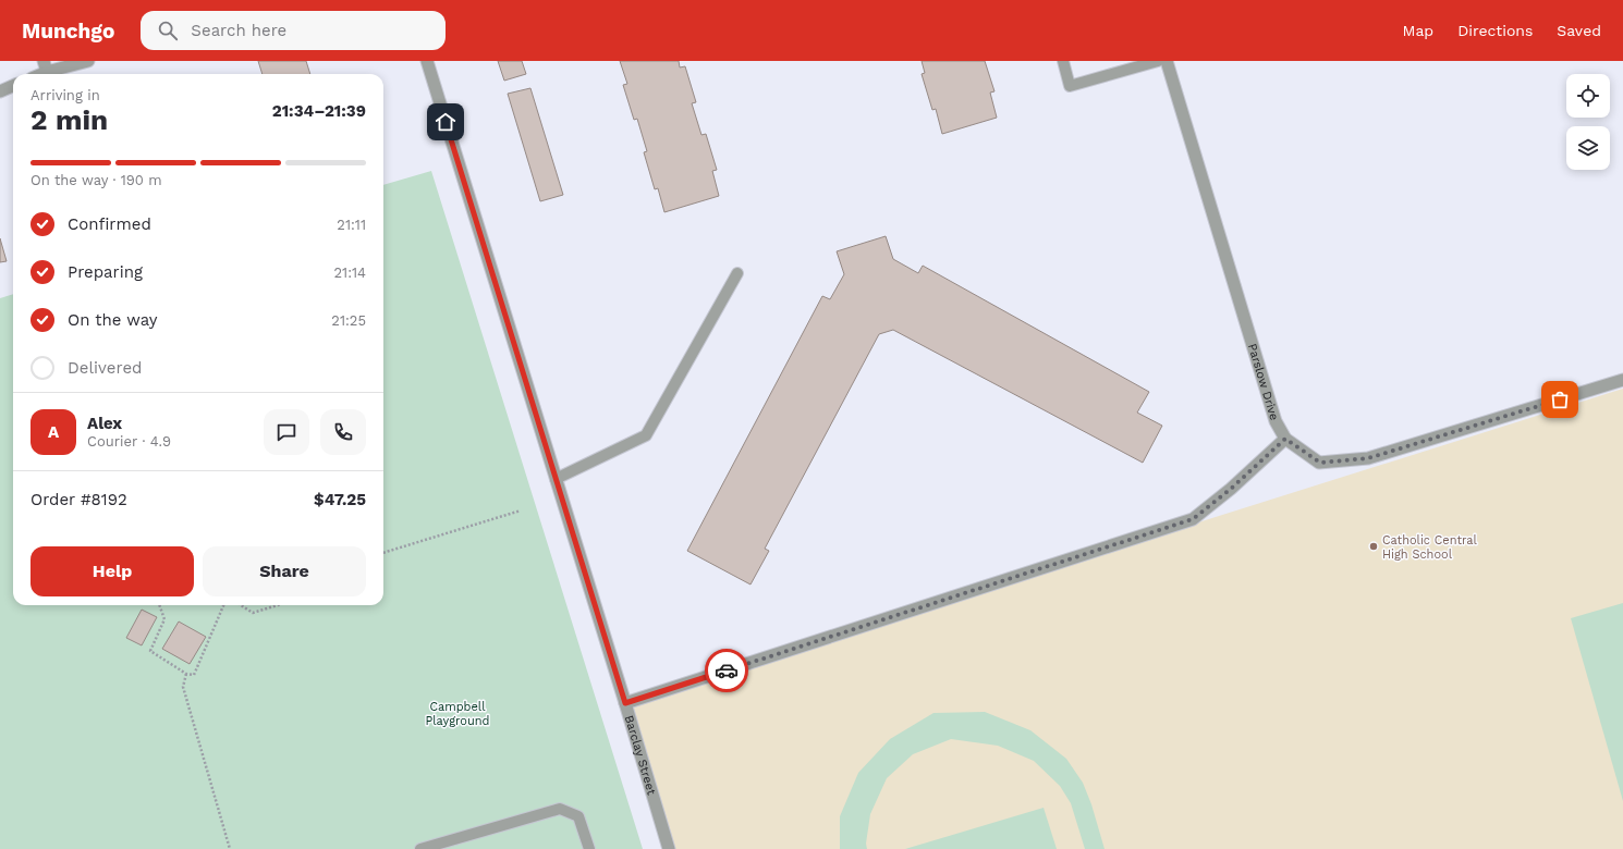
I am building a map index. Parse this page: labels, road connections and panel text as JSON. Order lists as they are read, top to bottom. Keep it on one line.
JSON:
{"streets":{"street":["Parslow Drive","Barclay Street"]},"parks":["Campbell Playground"],"places":["Catholic Central High School"],"page":{"header":"Munchgo","search":"Search here","nav":["Map","Directions","Saved"],"heading":["2 min","Arriving in","21:34–21:39"],"panel":["Alex","Courier · 4.9","Order #8192","$47.25"],"bar":"On the way · 190 m","list":[["Confirmed","21:11"],["Preparing","21:14"],["On the way","21:25"],"Delivered"],"round":"A","buttons":["Help","Share"]}}
